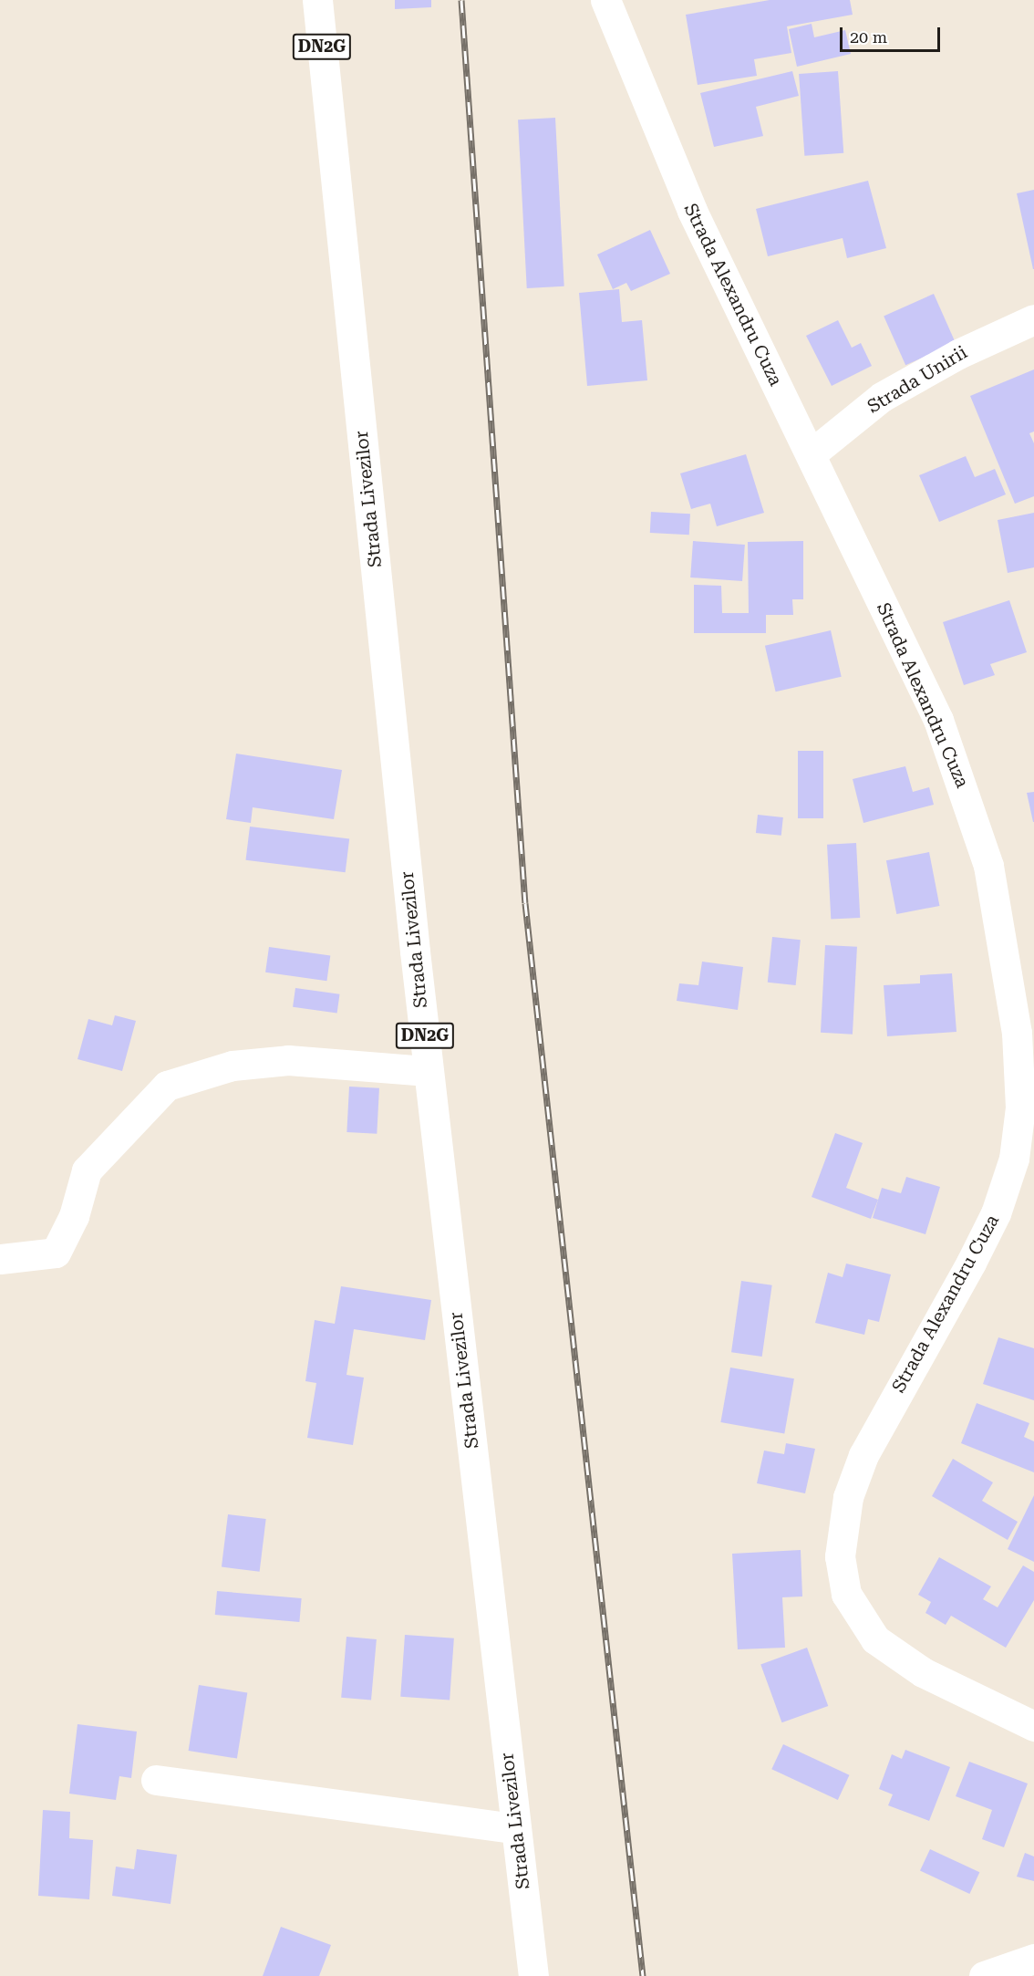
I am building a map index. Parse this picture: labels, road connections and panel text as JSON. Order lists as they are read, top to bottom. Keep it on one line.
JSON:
{"streets":{"street":["DN2G","Strada Alexandru Cuza","Strada Unirii","Strada Livezilor"]},"crossings":[["Strada Alexandru Cuza","Strada Unirii"]],"scale_bar":"20 m"}
